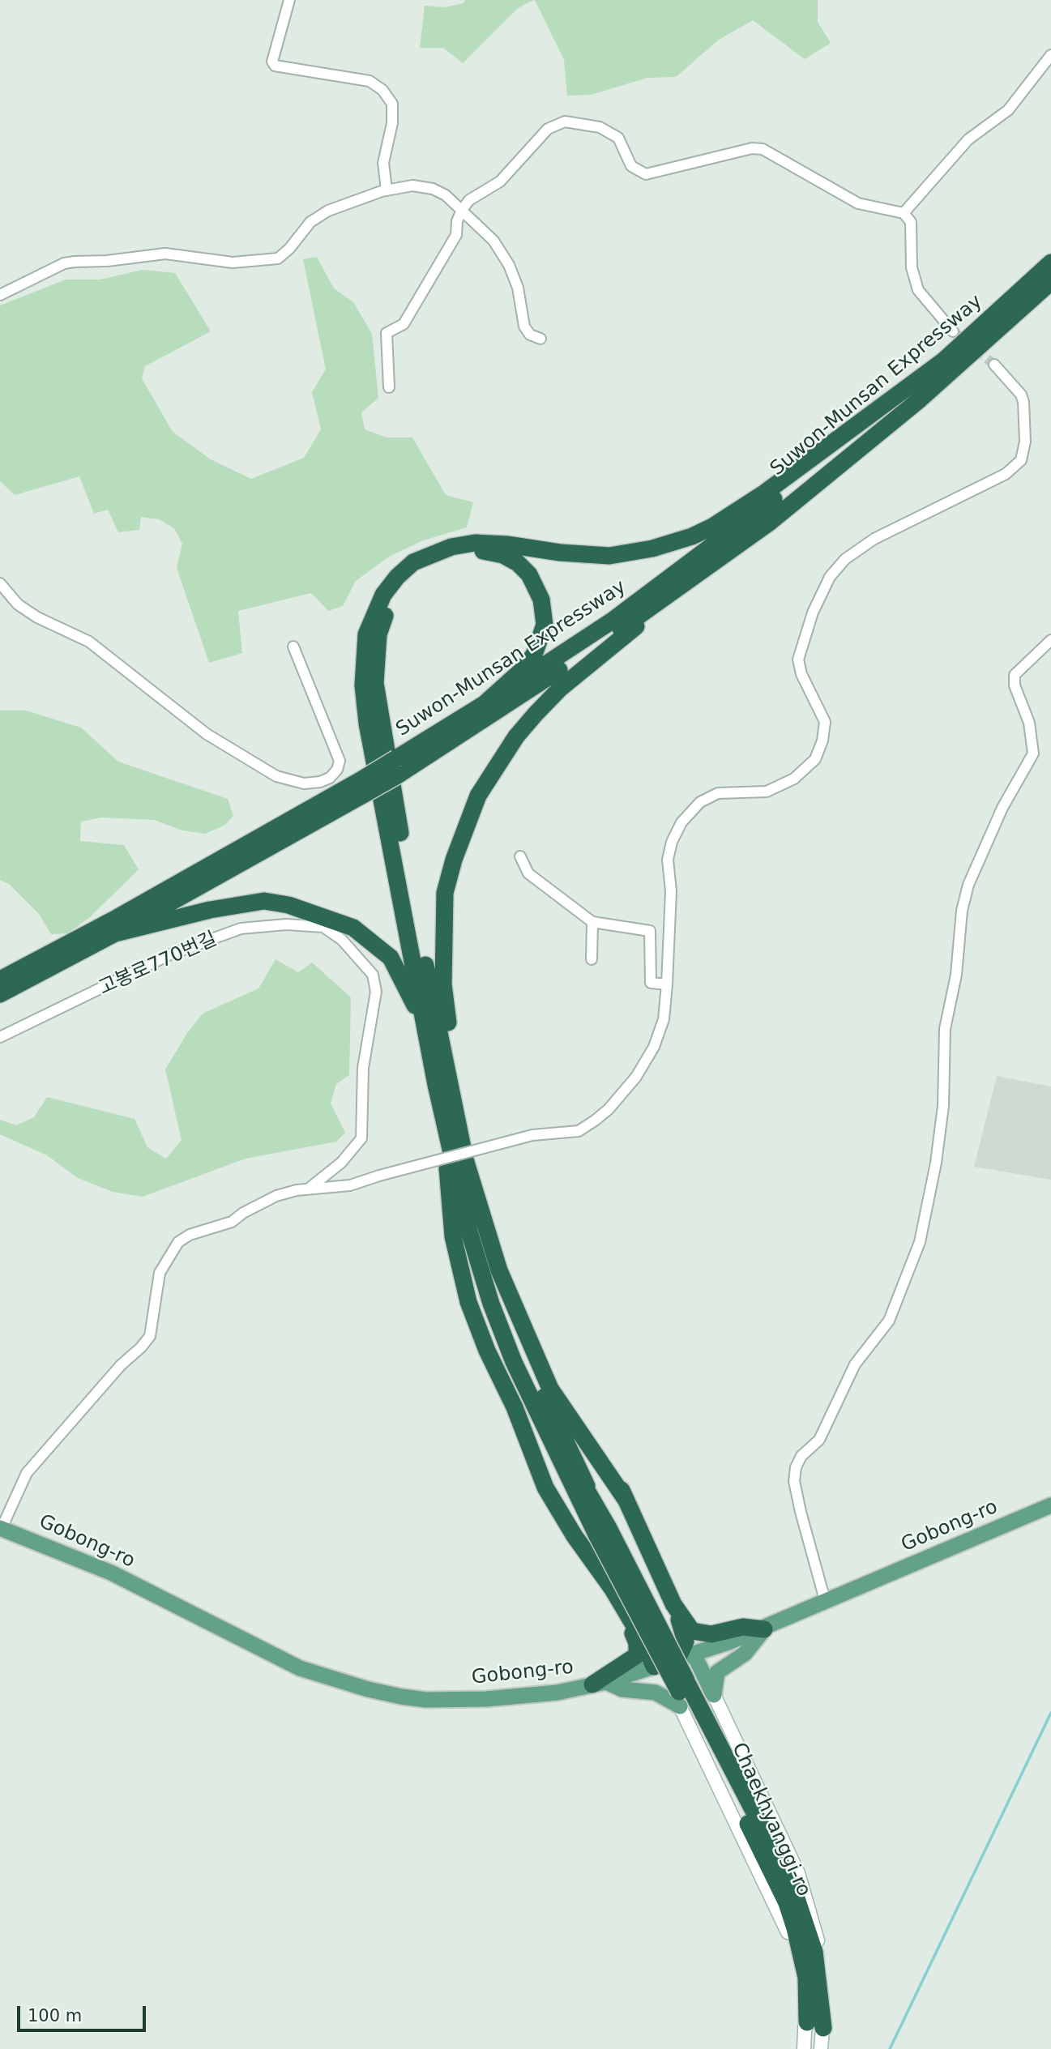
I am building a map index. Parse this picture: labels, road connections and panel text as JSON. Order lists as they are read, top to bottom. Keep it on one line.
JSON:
{"streets":{"highway":["Suwon-Munsan Expressway"],"main road":["Gobong-ro","Chaekhyanggi-ro"],"street":["고봉로770번길"]},"scale_bar":"100 m"}
